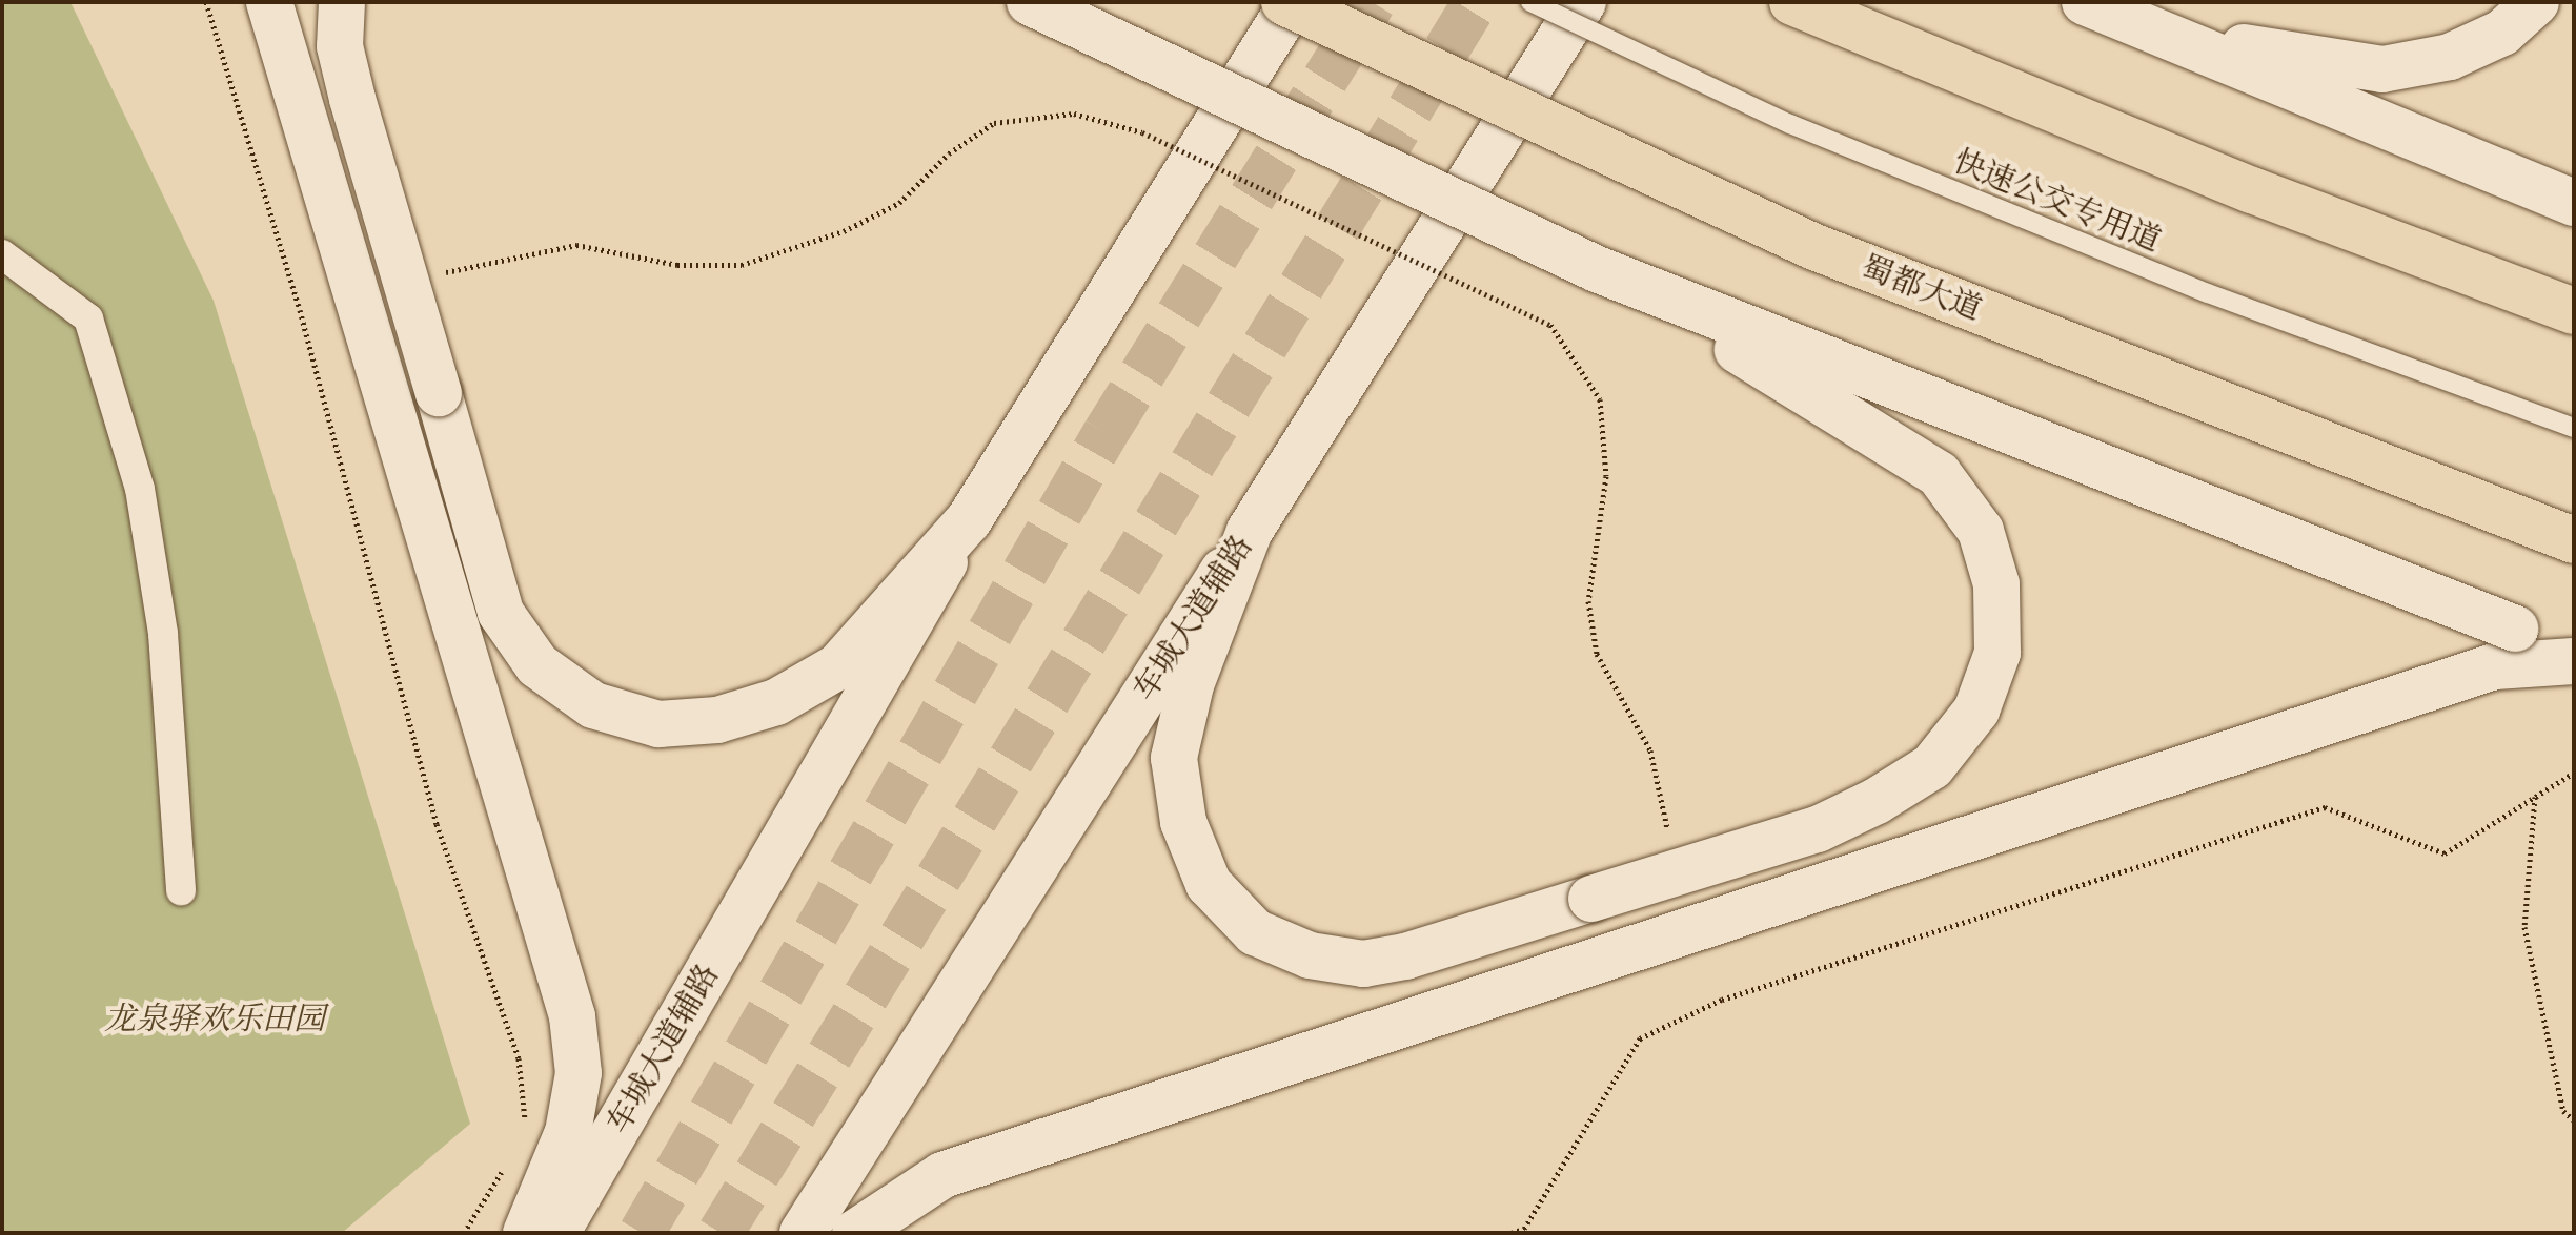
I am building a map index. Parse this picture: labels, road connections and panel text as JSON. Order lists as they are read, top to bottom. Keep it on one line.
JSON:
{"streets":{"highway":["蜀都大道"],"main road":["车城大道辅路"],"lane":["快速公交专用道"]},"parks":["龙泉驿欢乐田园"]}
